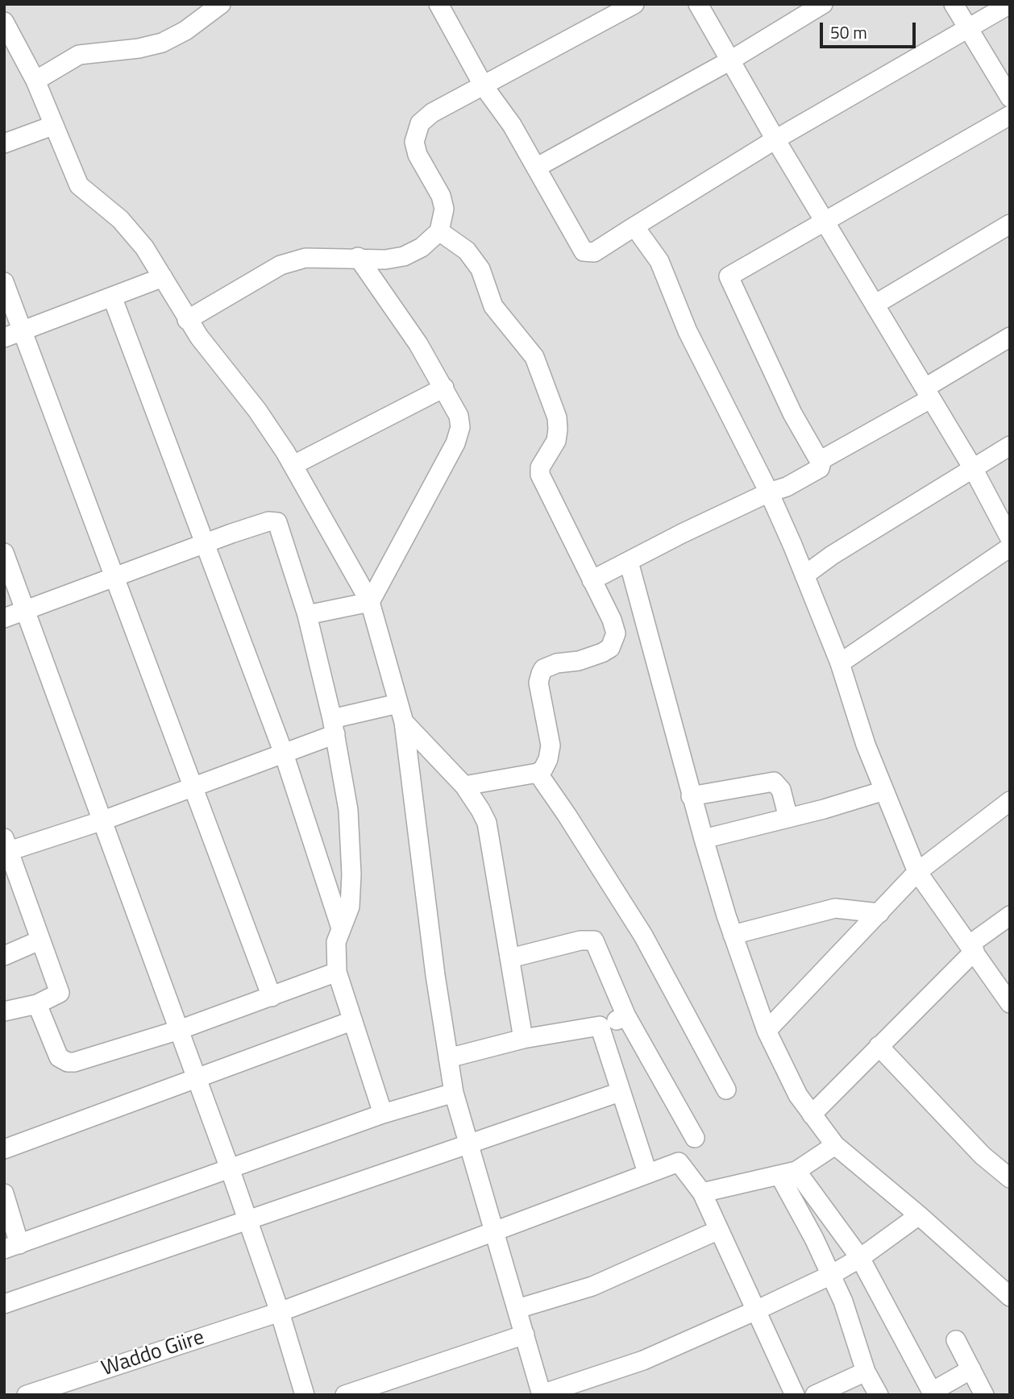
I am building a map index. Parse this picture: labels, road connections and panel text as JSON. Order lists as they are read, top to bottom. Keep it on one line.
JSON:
{"streets":{"street":["Waddo Giire"]},"scale_bar":"50 m"}
